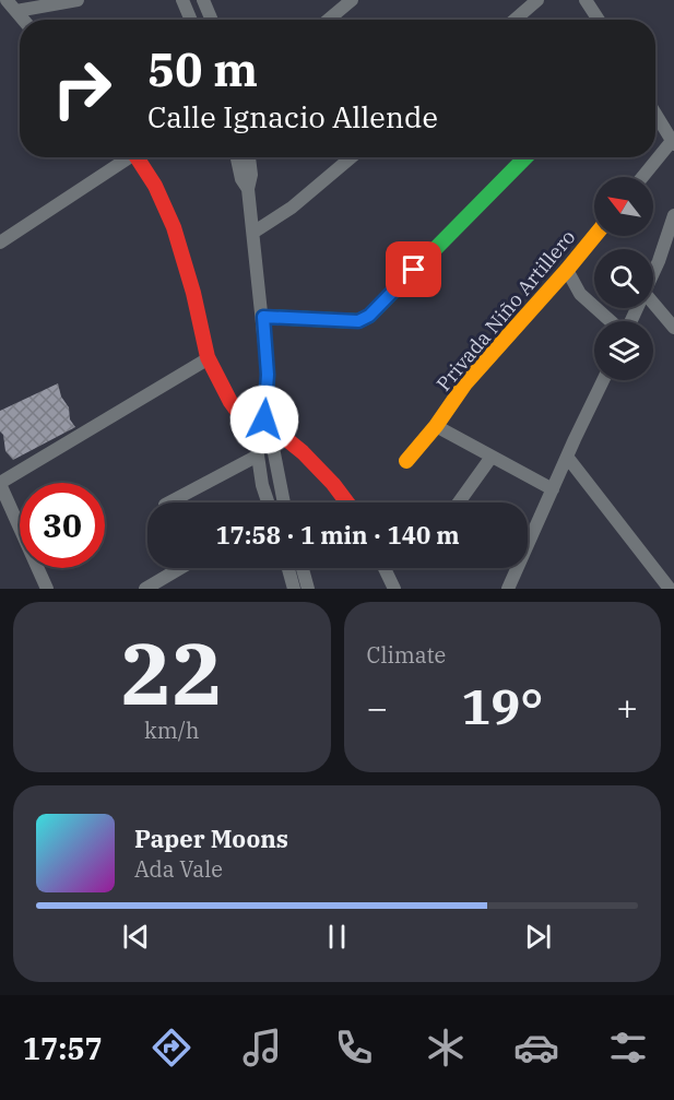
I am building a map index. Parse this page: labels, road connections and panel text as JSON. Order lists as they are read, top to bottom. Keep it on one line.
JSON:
{"streets":{"street":["Privada Niño Artillero"]},"north":"top left","page":{"turn":["50 m","Calle Ignacio Allende"],"limit":"30","trip":"17:58 · 1 min · 140 m","tile":[["22","km/h"],"Climate"],"heat":["−","19°","+"],"song":["Paper Moons","Ada Vale"],"tabs":"17:57"}}
